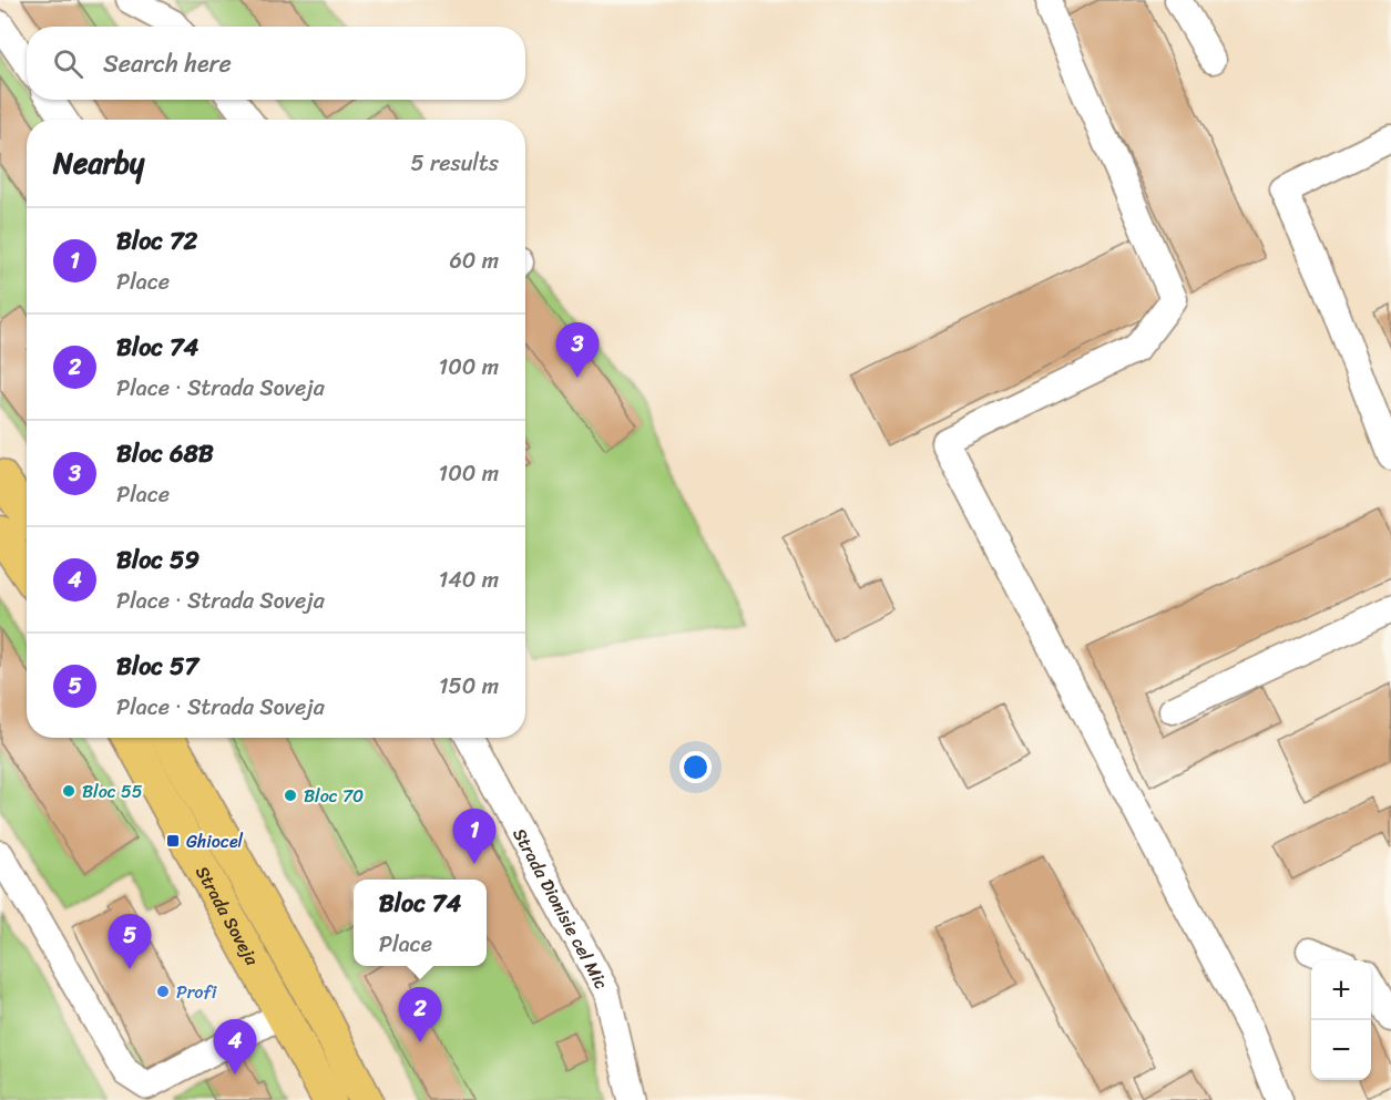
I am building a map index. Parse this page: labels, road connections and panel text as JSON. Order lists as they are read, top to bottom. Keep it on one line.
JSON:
{"streets":{"main road":["Strada Soveja"],"street":["Strada Dionisie cel Mic"]},"places":{"other":["Bloc 55","Bloc 70","Profi"],"transit":["Ghiocel"]},"page":{"search":"Search here","heading":["Nearby","5 results"],"list":[{"mark":"1","name":"Bloc 72","note":"Place","value":"60 m"},{"mark":"2","name":"Bloc 74","note":"Place · Strada Soveja","value":"100 m"},{"mark":"3","name":"Bloc 68B","note":"Place","value":"100 m"},{"mark":"4","name":"Bloc 59","note":"Place · Strada Soveja","value":"140 m"},{"mark":"5","name":"Bloc 57","note":"Place · Strada Soveja","value":"150 m"}],"pins":["3","1","5","2","4"],"popup":["Bloc 74","Place"],"map_buttons":["+","−"]}}
